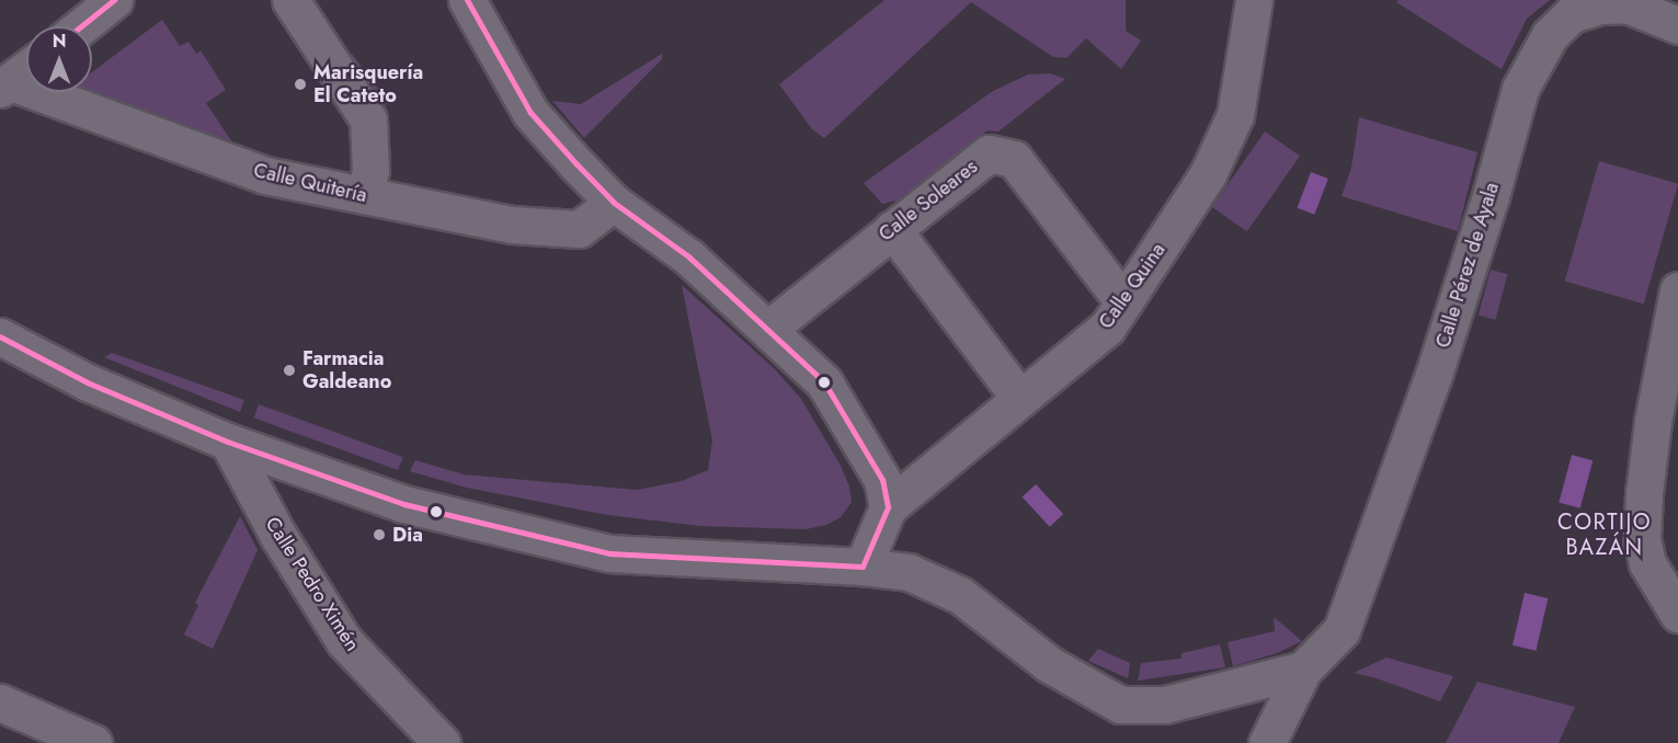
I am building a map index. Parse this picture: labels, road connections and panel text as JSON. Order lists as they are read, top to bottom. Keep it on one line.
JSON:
{"streets":{"street":["Calle Quitería","Calle Soleares","Calle Pérez de Ayala","Calle Quina","Calle Pedro Ximén"]},"crossings":[["Calle Soleares","Calle Quina"]],"districts":["CORTIJO BAZÁN"],"places":["Marisquería El Cateto","Farmacia Galdeano","Dia"],"north":"top"}
